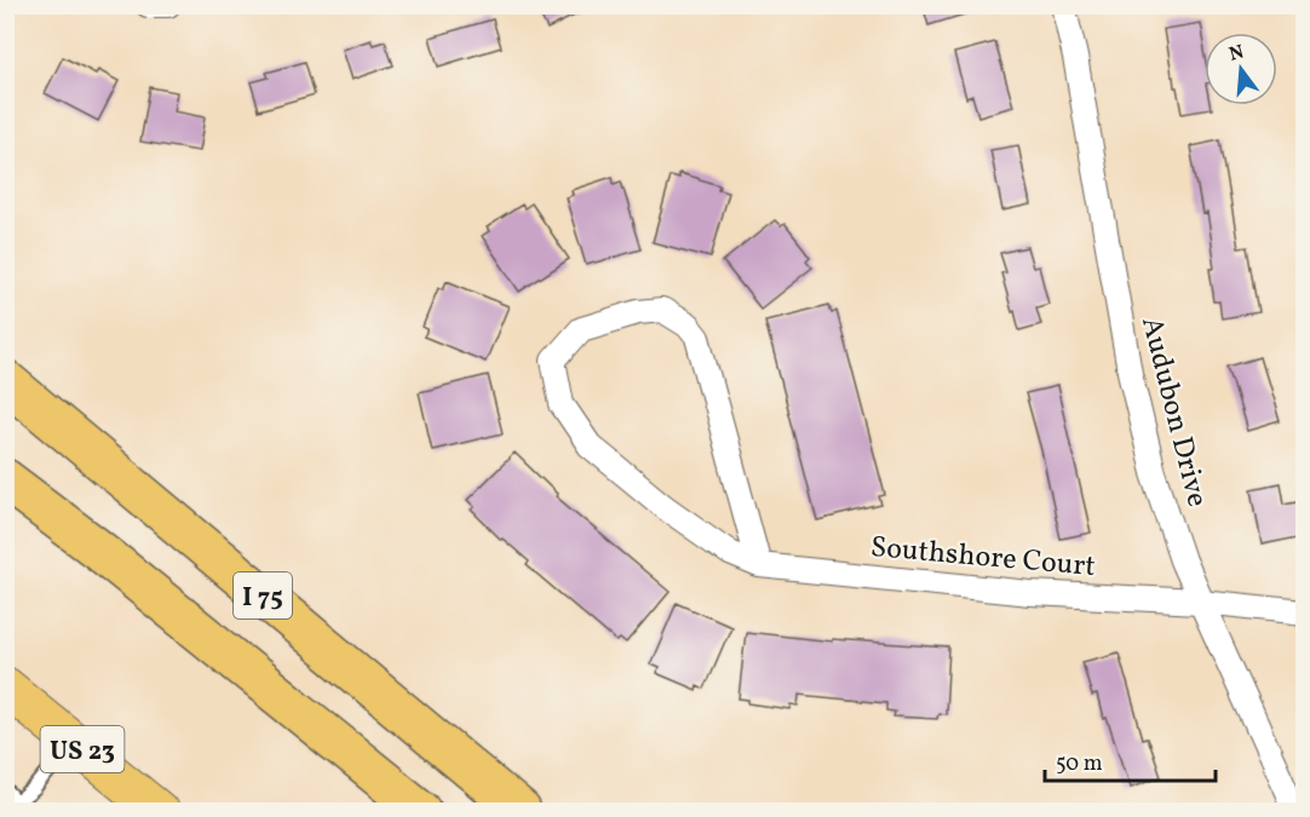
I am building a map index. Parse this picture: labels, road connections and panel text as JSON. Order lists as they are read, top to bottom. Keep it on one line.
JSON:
{"streets":{"highway":["I 75"],"main road":["US 23"],"street":["Audubon Drive","Southshore Court"]},"crossings":[["Audubon Drive","Southshore Court"]],"scale_bar":"50 m","north":"top"}
